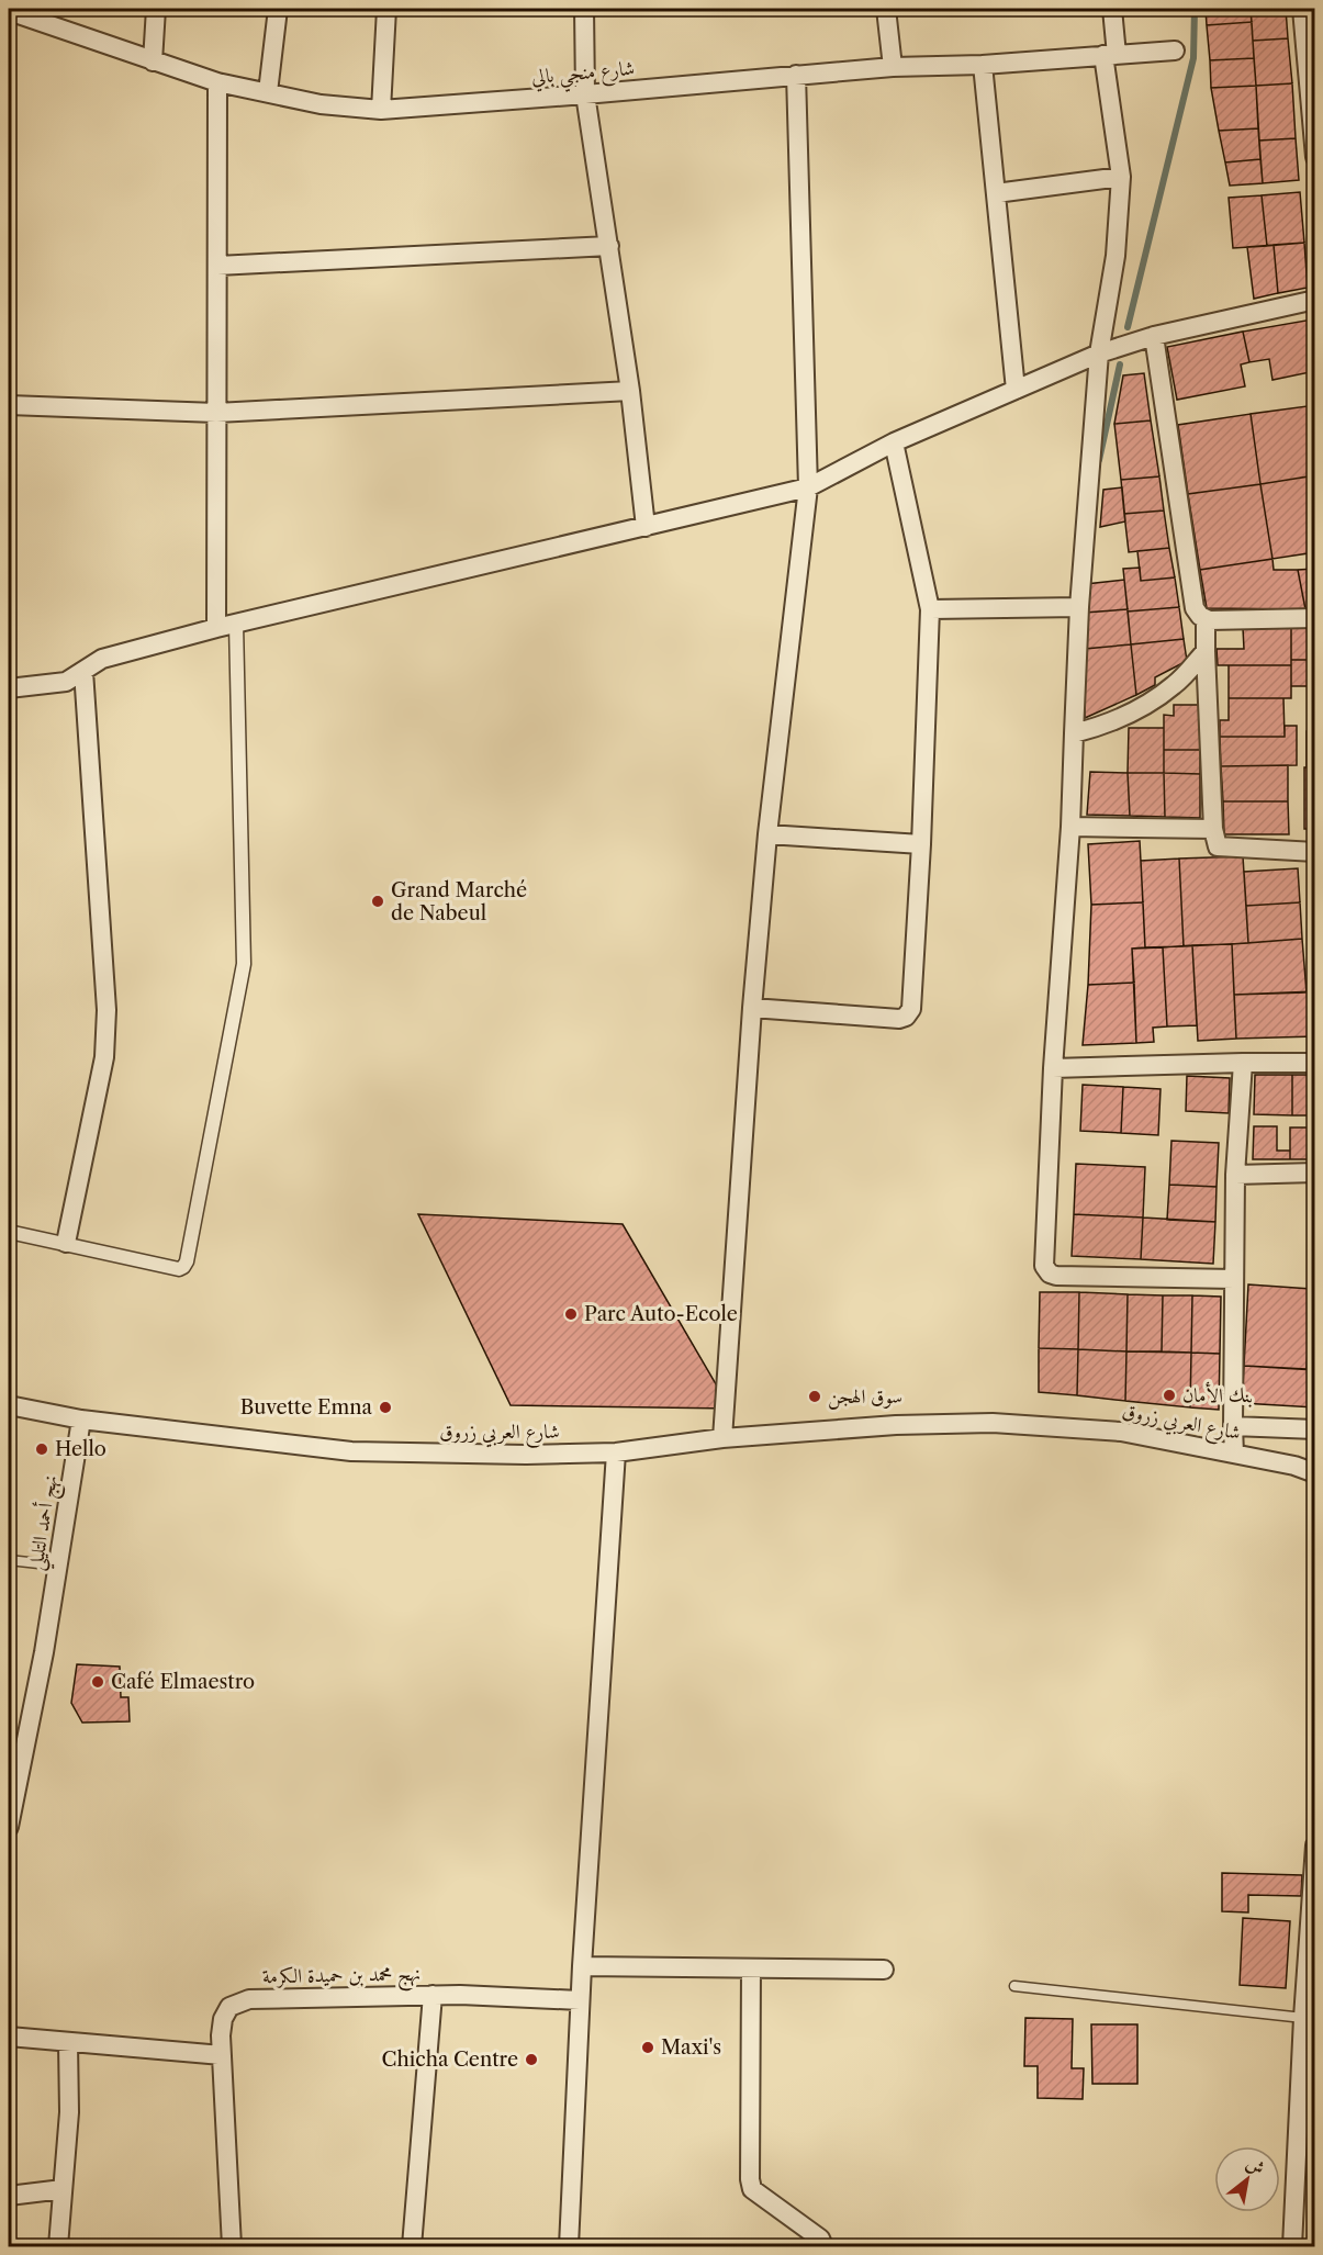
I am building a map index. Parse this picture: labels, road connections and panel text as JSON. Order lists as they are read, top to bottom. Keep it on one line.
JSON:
{"streets":{"street":["شارع منجي بالي","شارع العربي زروق","نهج أحمد التليلي","نهج محمد بن حميدة الكرمة"]},"crossings":[["شارع العربي زروق","نهج أحمد التليلي"]],"places":["Grand Marché de Nabeul","Parc Auto-Ecole","بنك الأمان","سوق الهجن","Buvette Emna","Hello","Café Elmaestro","Maxi's","Chicha Centre"],"north":"top right"}
